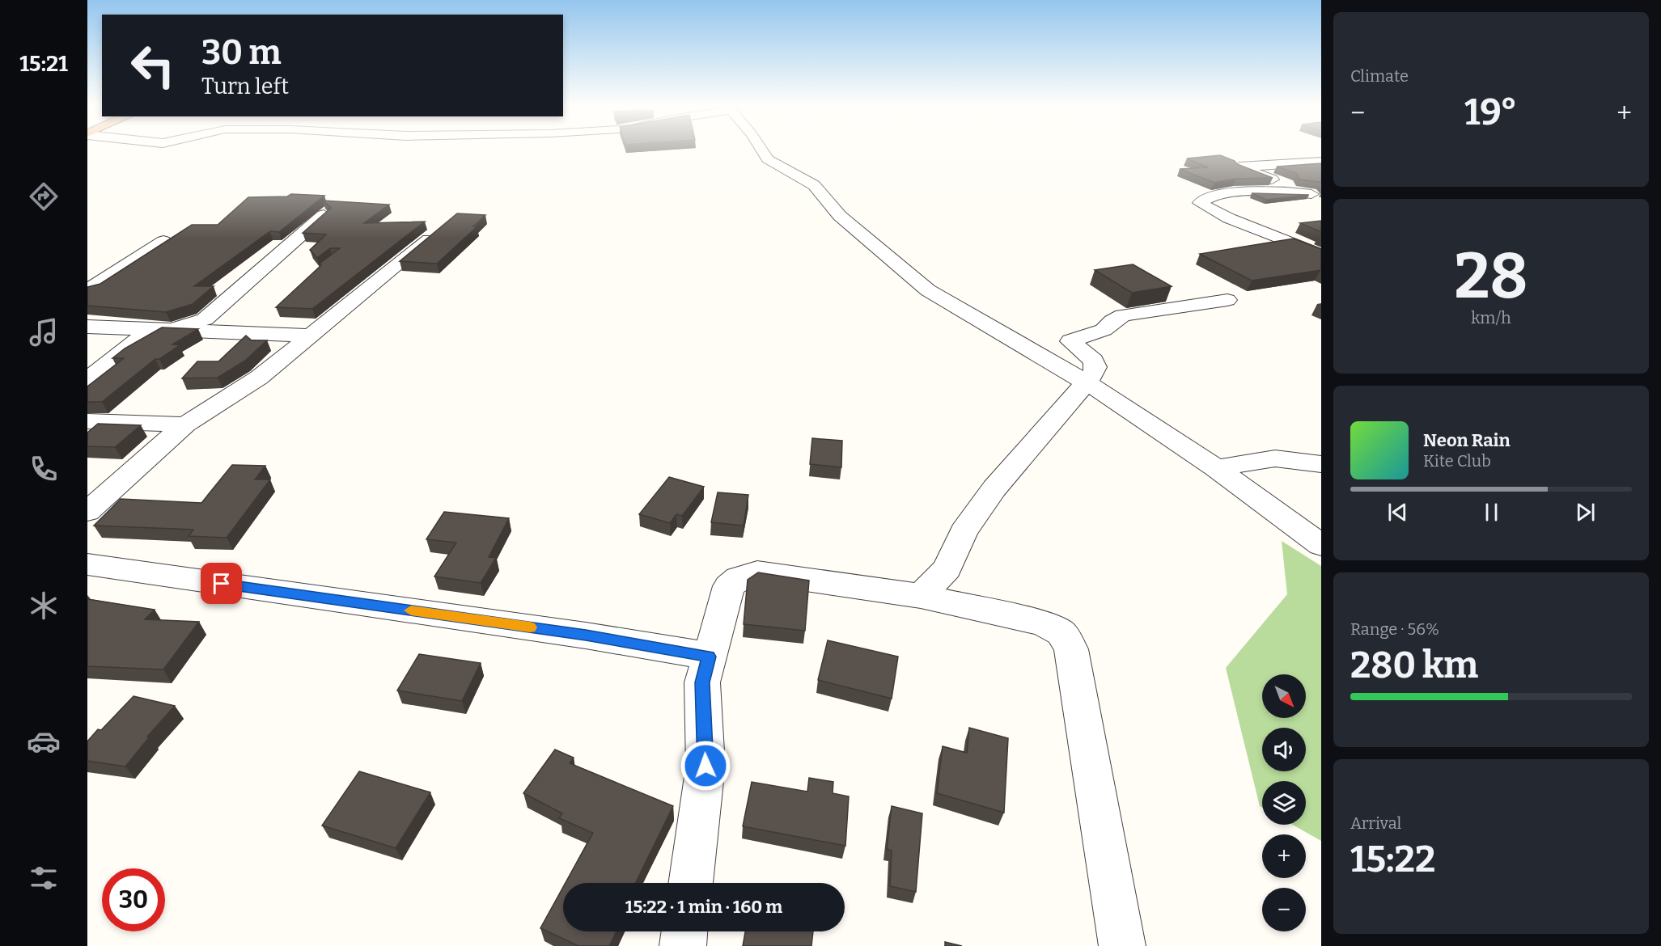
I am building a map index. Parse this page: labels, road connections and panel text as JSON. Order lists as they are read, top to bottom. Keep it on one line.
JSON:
{"north":"bottom right","page":{"tabs":"15:21","tile":["Climate",["28","km/h"],["Range · 56%","280 km"],["Arrival","15:22"]],"turn":["30 m","Turn left"],"heat":["−","19°","+"],"song":["Neon Rain","Kite Club"],"map_buttons":["+","−"],"limit":"30","trip":"15:22 · 1 min · 160 m"}}
